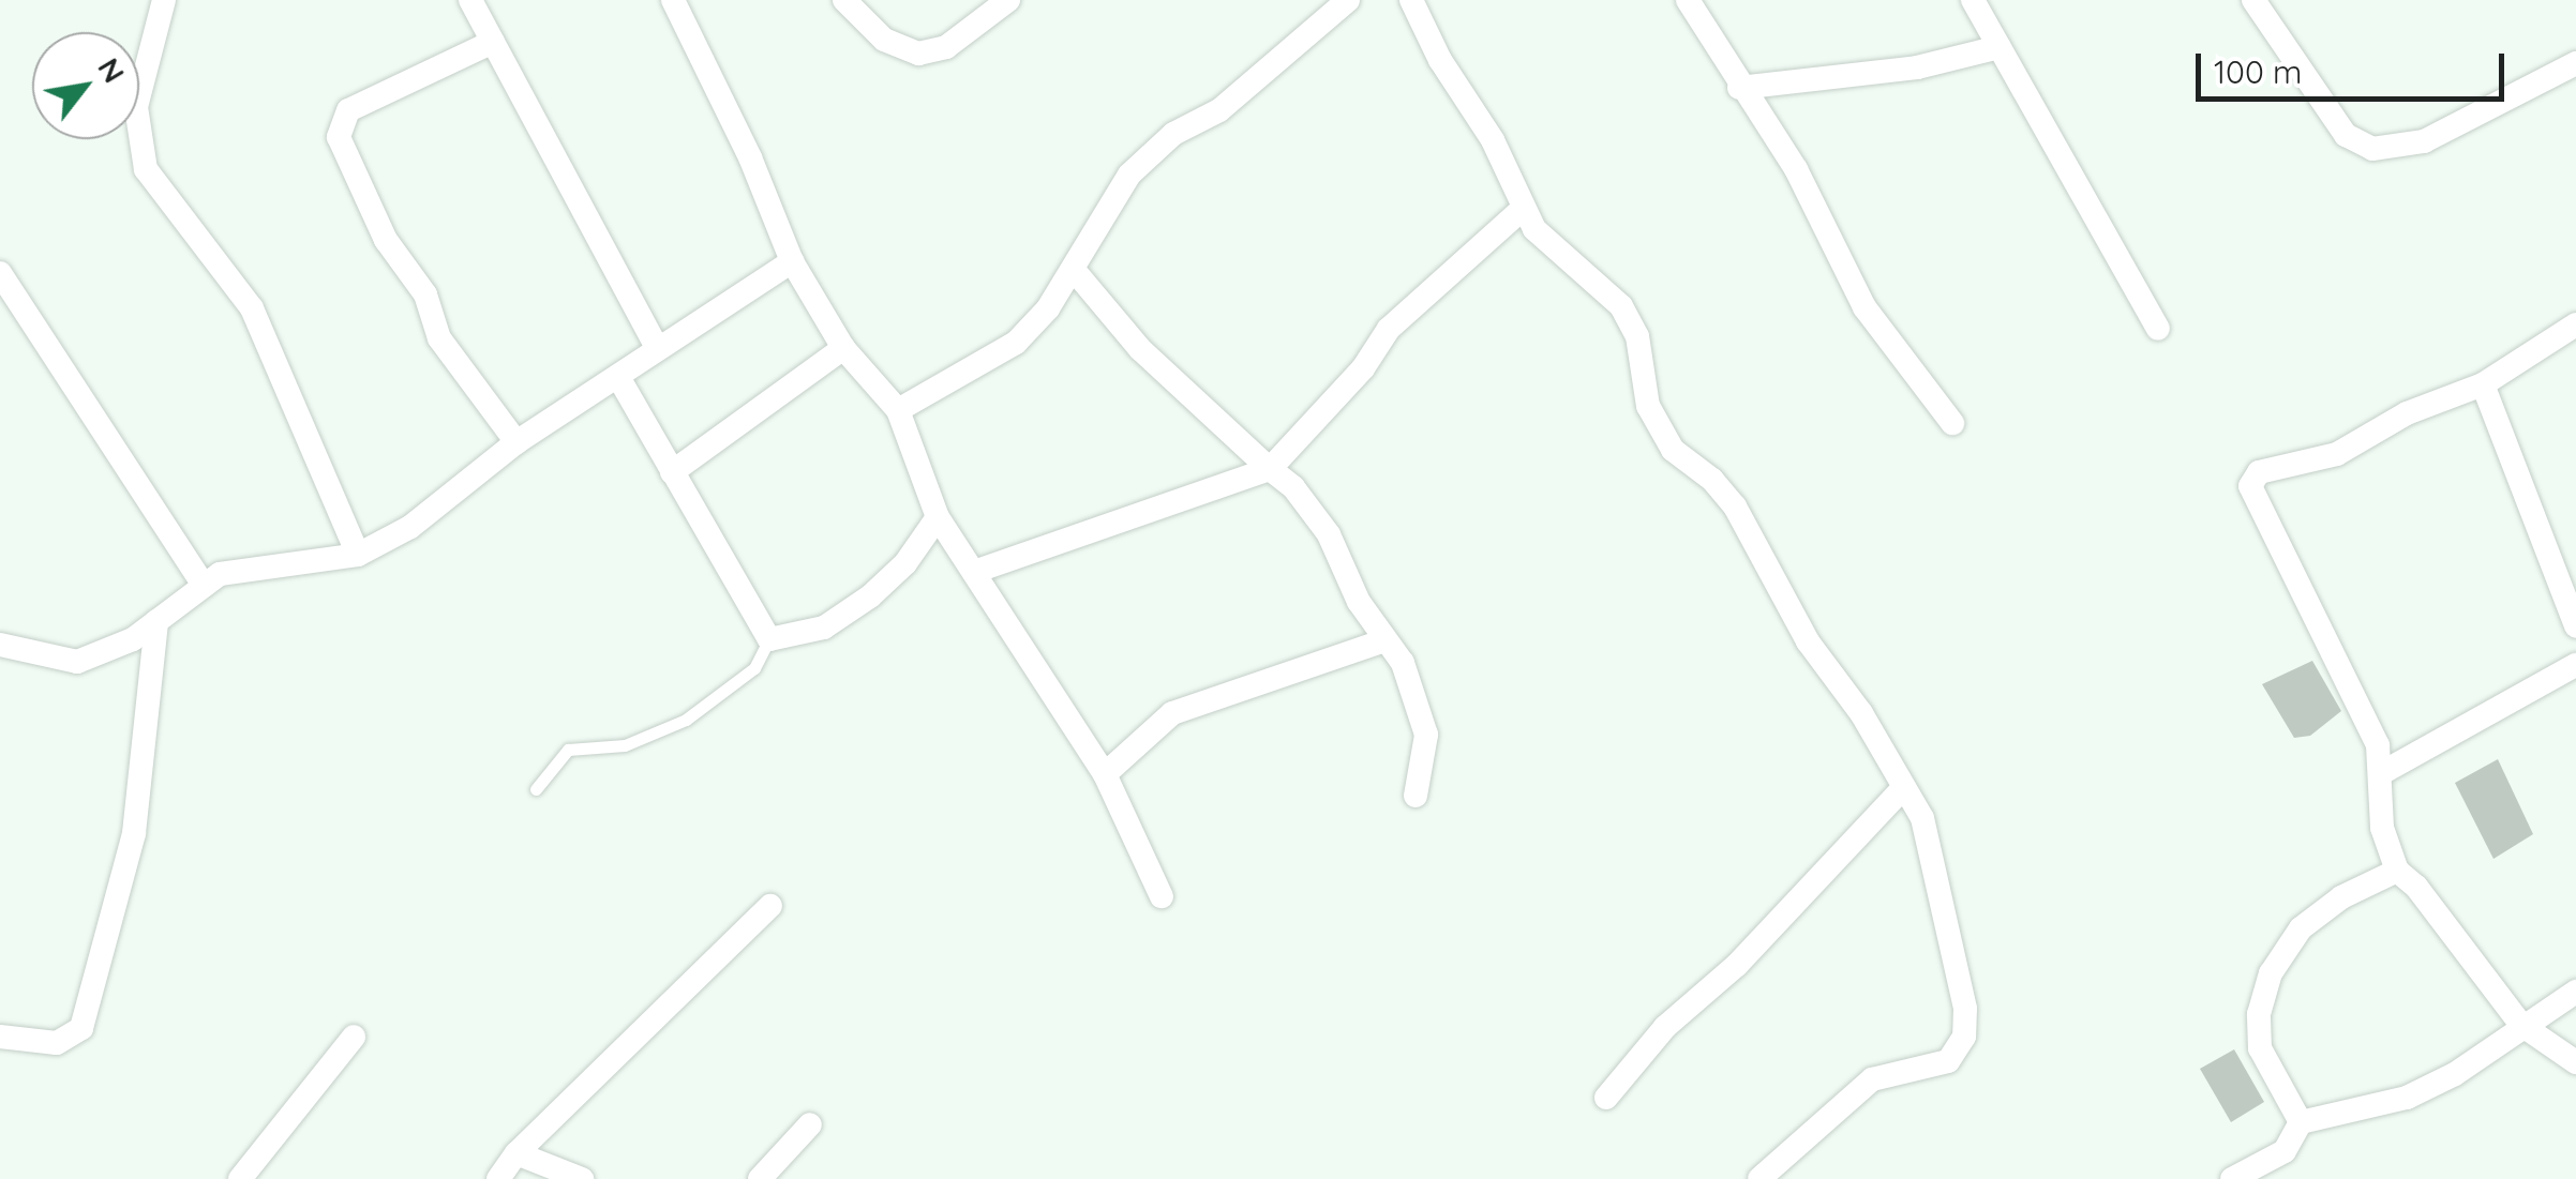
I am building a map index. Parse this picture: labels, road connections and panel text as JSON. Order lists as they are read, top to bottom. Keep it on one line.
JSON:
{"scale_bar":"100 m","north":"top right"}
